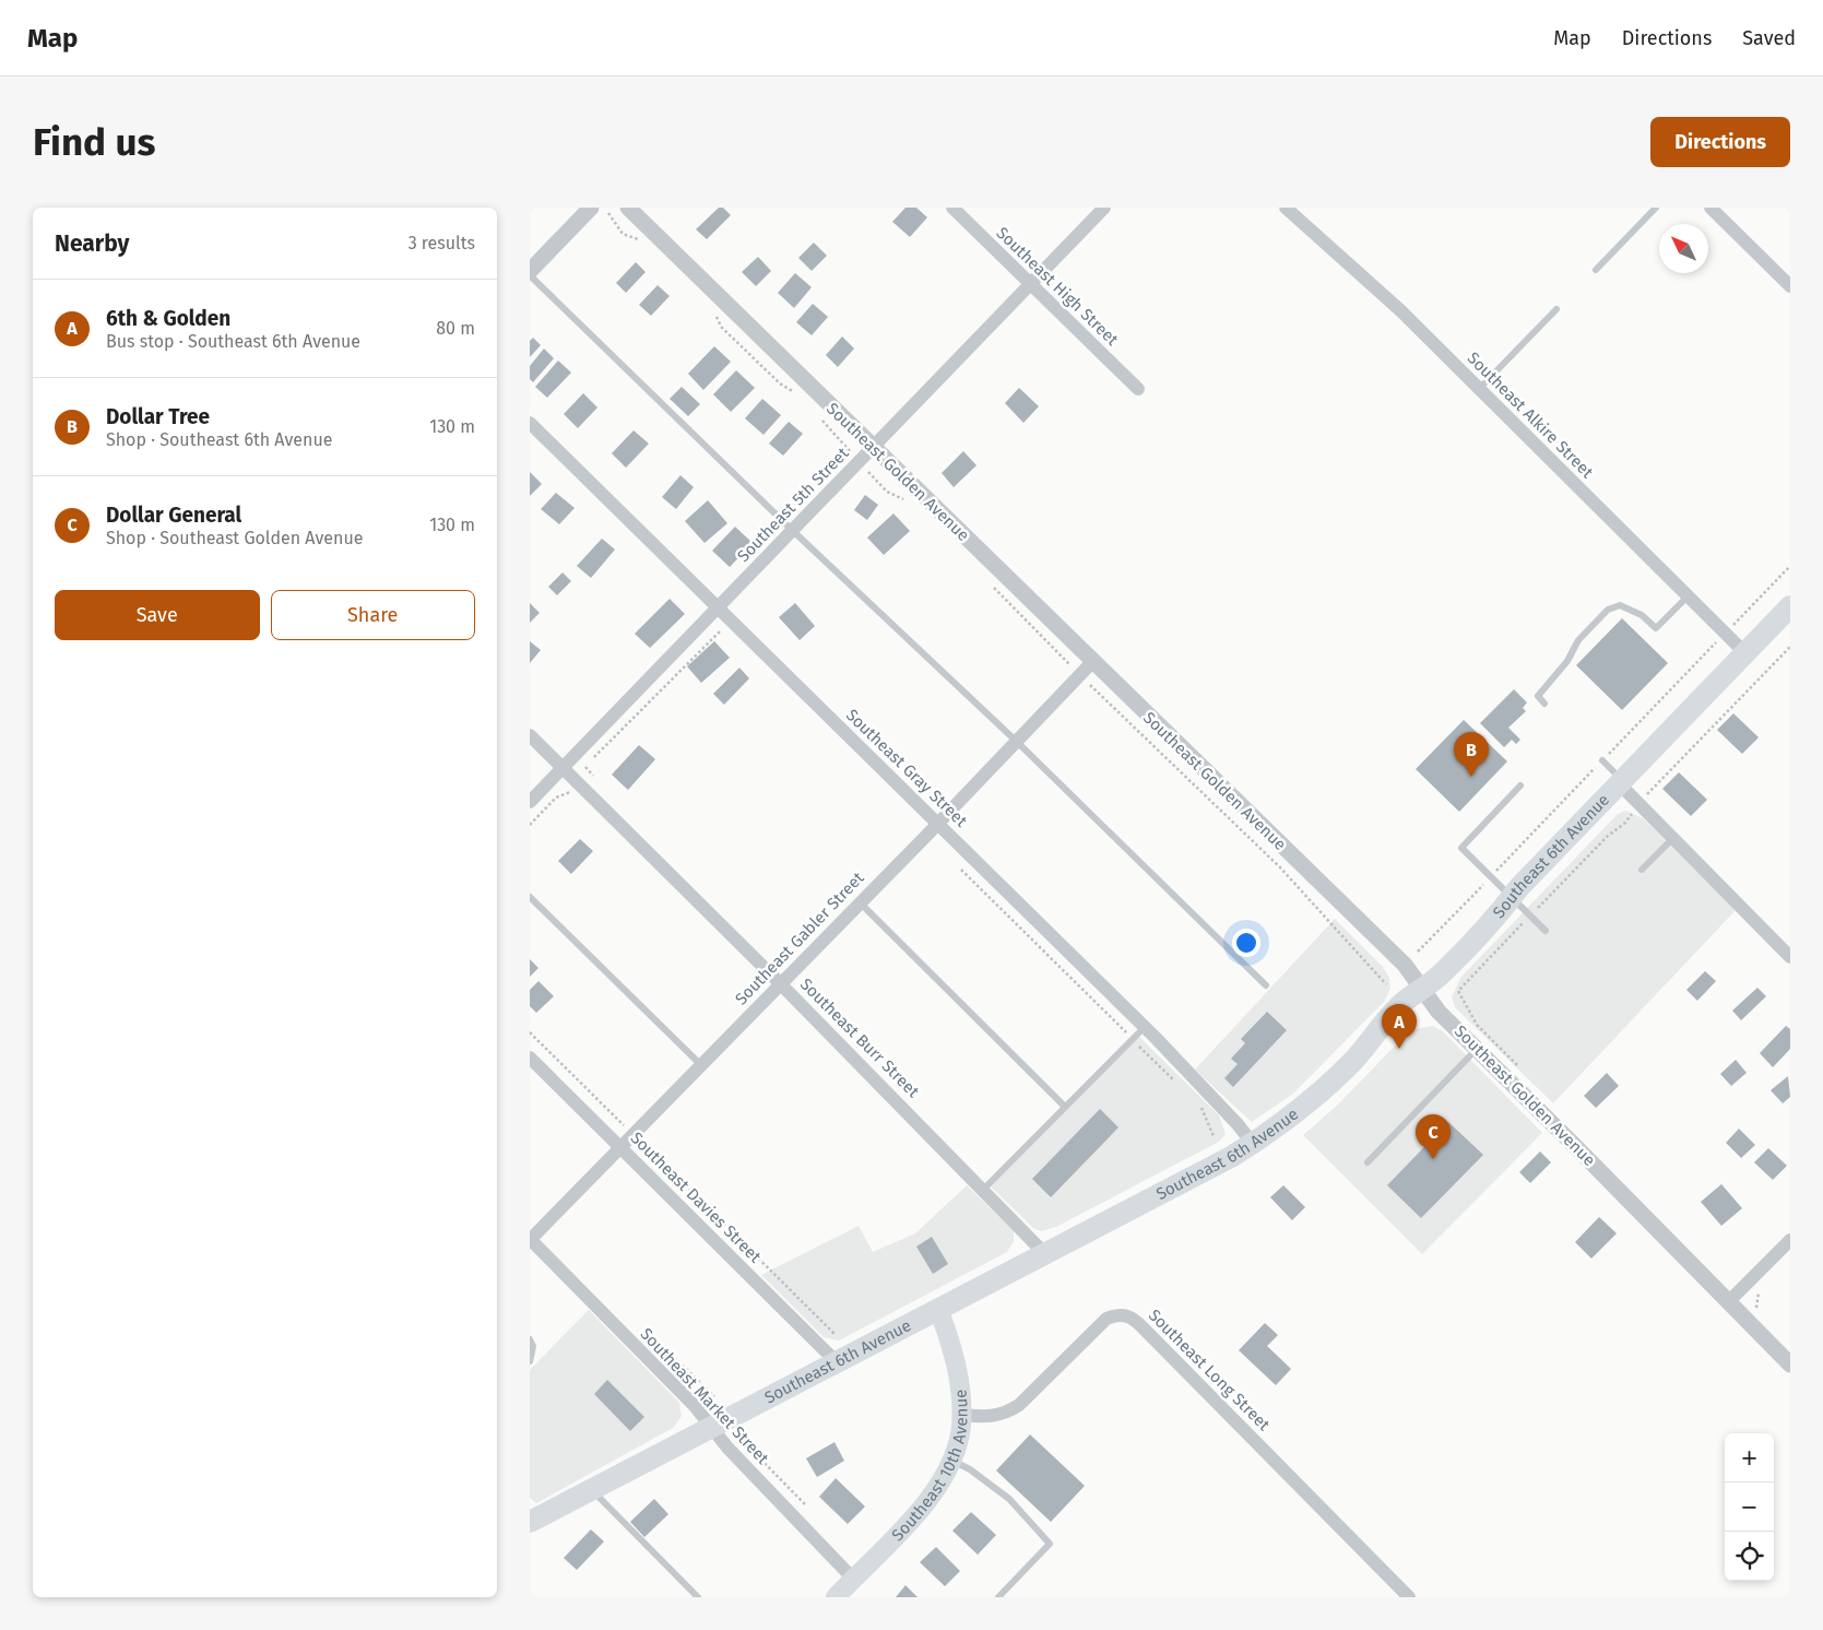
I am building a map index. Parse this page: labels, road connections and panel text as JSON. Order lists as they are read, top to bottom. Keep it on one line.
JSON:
{"streets":{"main road":["Southeast 6th Avenue","Southeast 10th Avenue"],"street":["Southeast High Street","Southeast Alkire Street","Southeast Golden Avenue","Southeast 5th Street","Southeast Gray Street","Southeast Gabler Street","Southeast Burr Street","Southeast Davies Street","Southeast Long Street","Southeast Market Street"]},"crossings":[["Southeast High Street","Southeast 5th Street"],["Southeast Alkire Street","Southeast 6th Avenue"],["Southeast Golden Avenue","Southeast 5th Street"],["Southeast Golden Avenue","Southeast 6th Avenue"],["Southeast Golden Avenue","Southeast Gabler Street"],["Southeast 5th Street","Southeast Gray Street"],["Southeast 5th Street","Southeast Burr Street"],["Southeast Gray Street","Southeast 6th Avenue"],["Southeast Gray Street","Southeast Gabler Street"],["Southeast 6th Avenue","Southeast Burr Street"],["Southeast 6th Avenue","Southeast Davies Street"],["Southeast 6th Avenue","Southeast Market Street"],["Southeast 6th Avenue","Southeast 10th Avenue"],["Southeast Gabler Street","Southeast Burr Street"],["Southeast Gabler Street","Southeast Davies Street"],["Southeast Gabler Street","Southeast Market Street"],["Southeast Long Street","Southeast 10th Avenue"],["Southeast Market Street","Southeast 10th Avenue"]],"north":"top left","page":{"header":"Map","nav":["Map","Directions","Saved"],"buttons":["Directions",["Save","Share"]],"title":"Find us","heading":["Nearby","3 results"],"list":[{"mark":"A","name":"6th & Golden","note":"Bus stop · Southeast 6th Avenue","value":"80 m"},{"mark":"B","name":"Dollar Tree","note":"Shop · Southeast 6th Avenue","value":"130 m"},{"mark":"C","name":"Dollar General","note":"Shop · Southeast Golden Avenue","value":"130 m"}],"pins":["B","A","C"],"map_buttons":["+","−"]}}
